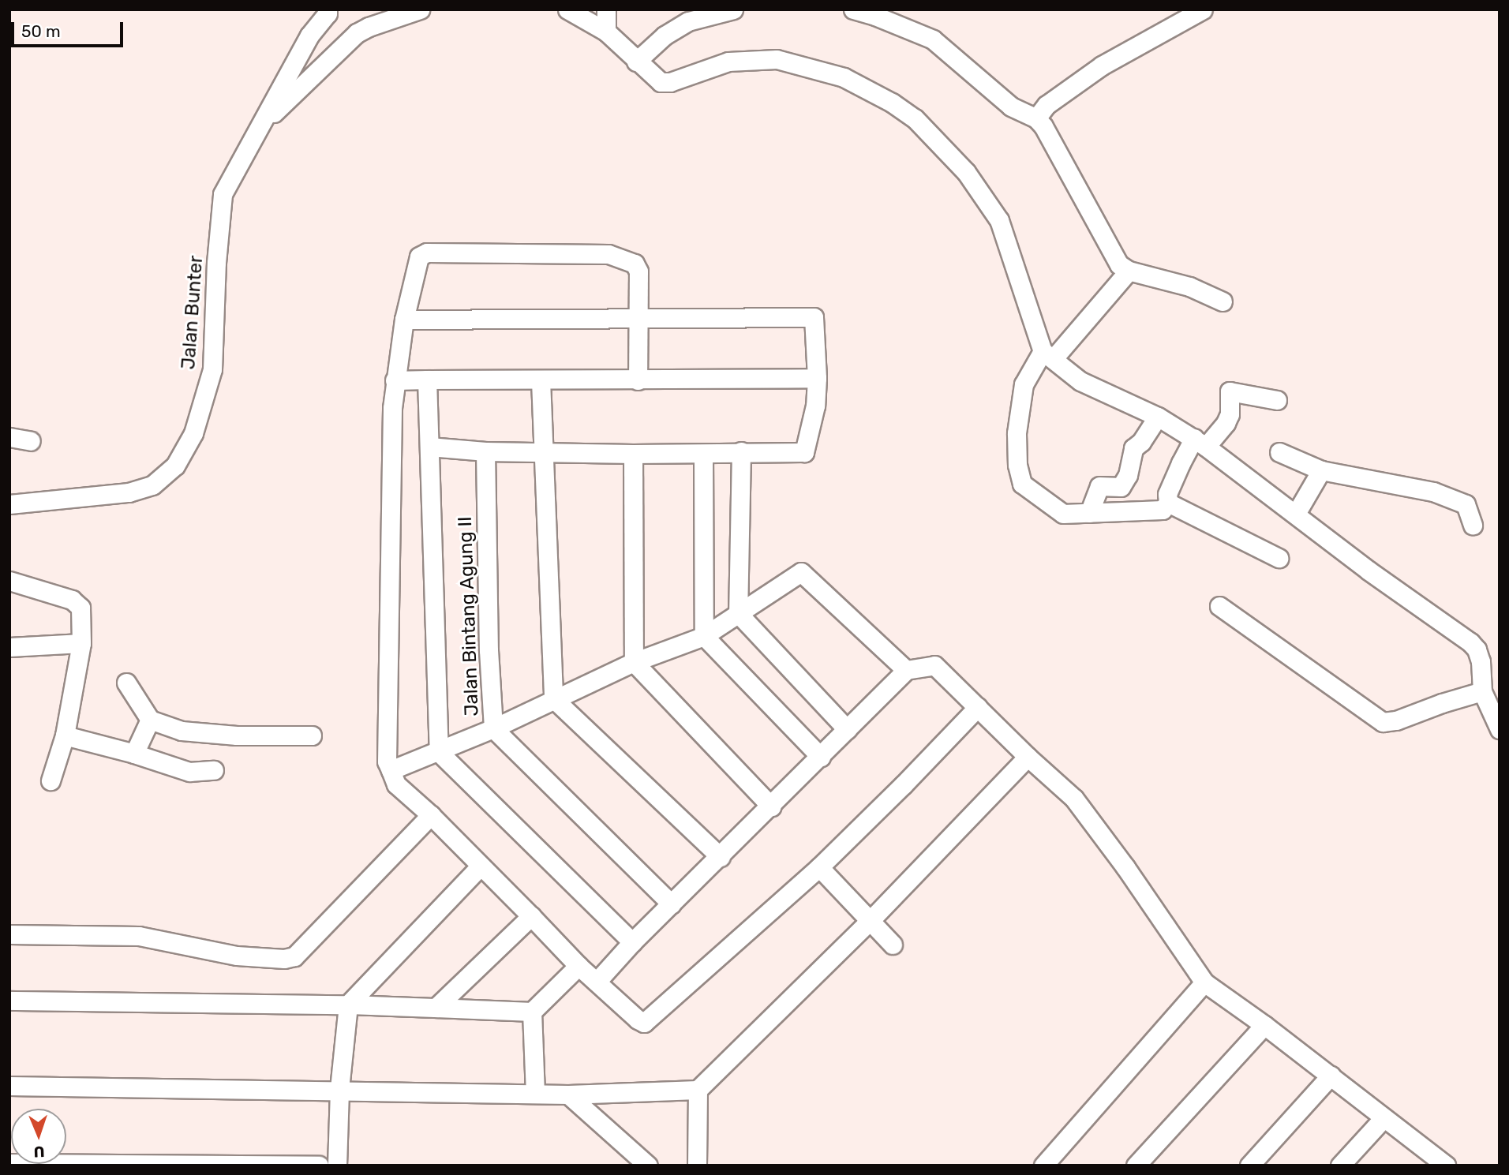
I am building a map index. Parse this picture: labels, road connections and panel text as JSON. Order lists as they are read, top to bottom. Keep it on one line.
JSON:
{"streets":{"street":["Jalan Bunter","Jalan Bintang Agung II"]},"scale_bar":"50 m","north":"bottom"}
